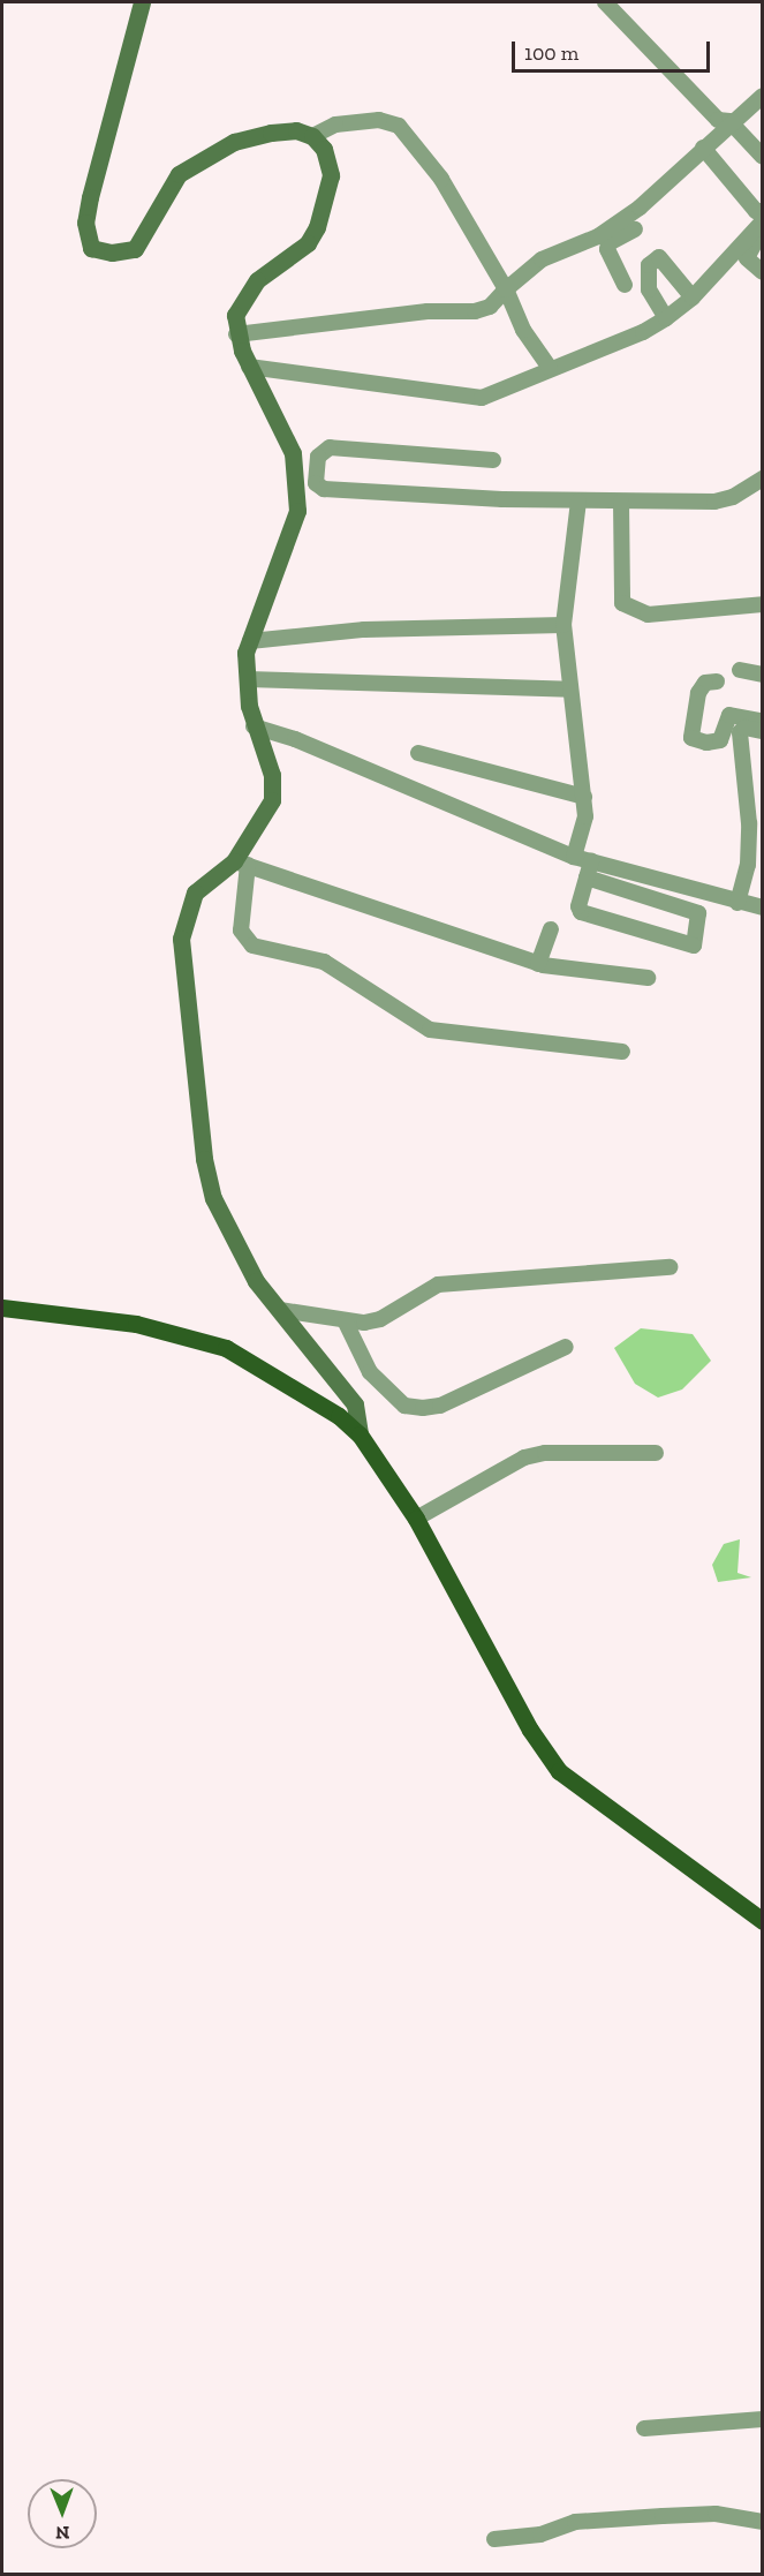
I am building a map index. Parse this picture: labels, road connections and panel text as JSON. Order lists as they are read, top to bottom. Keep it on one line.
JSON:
{"scale_bar":"100 m","north":"bottom"}
